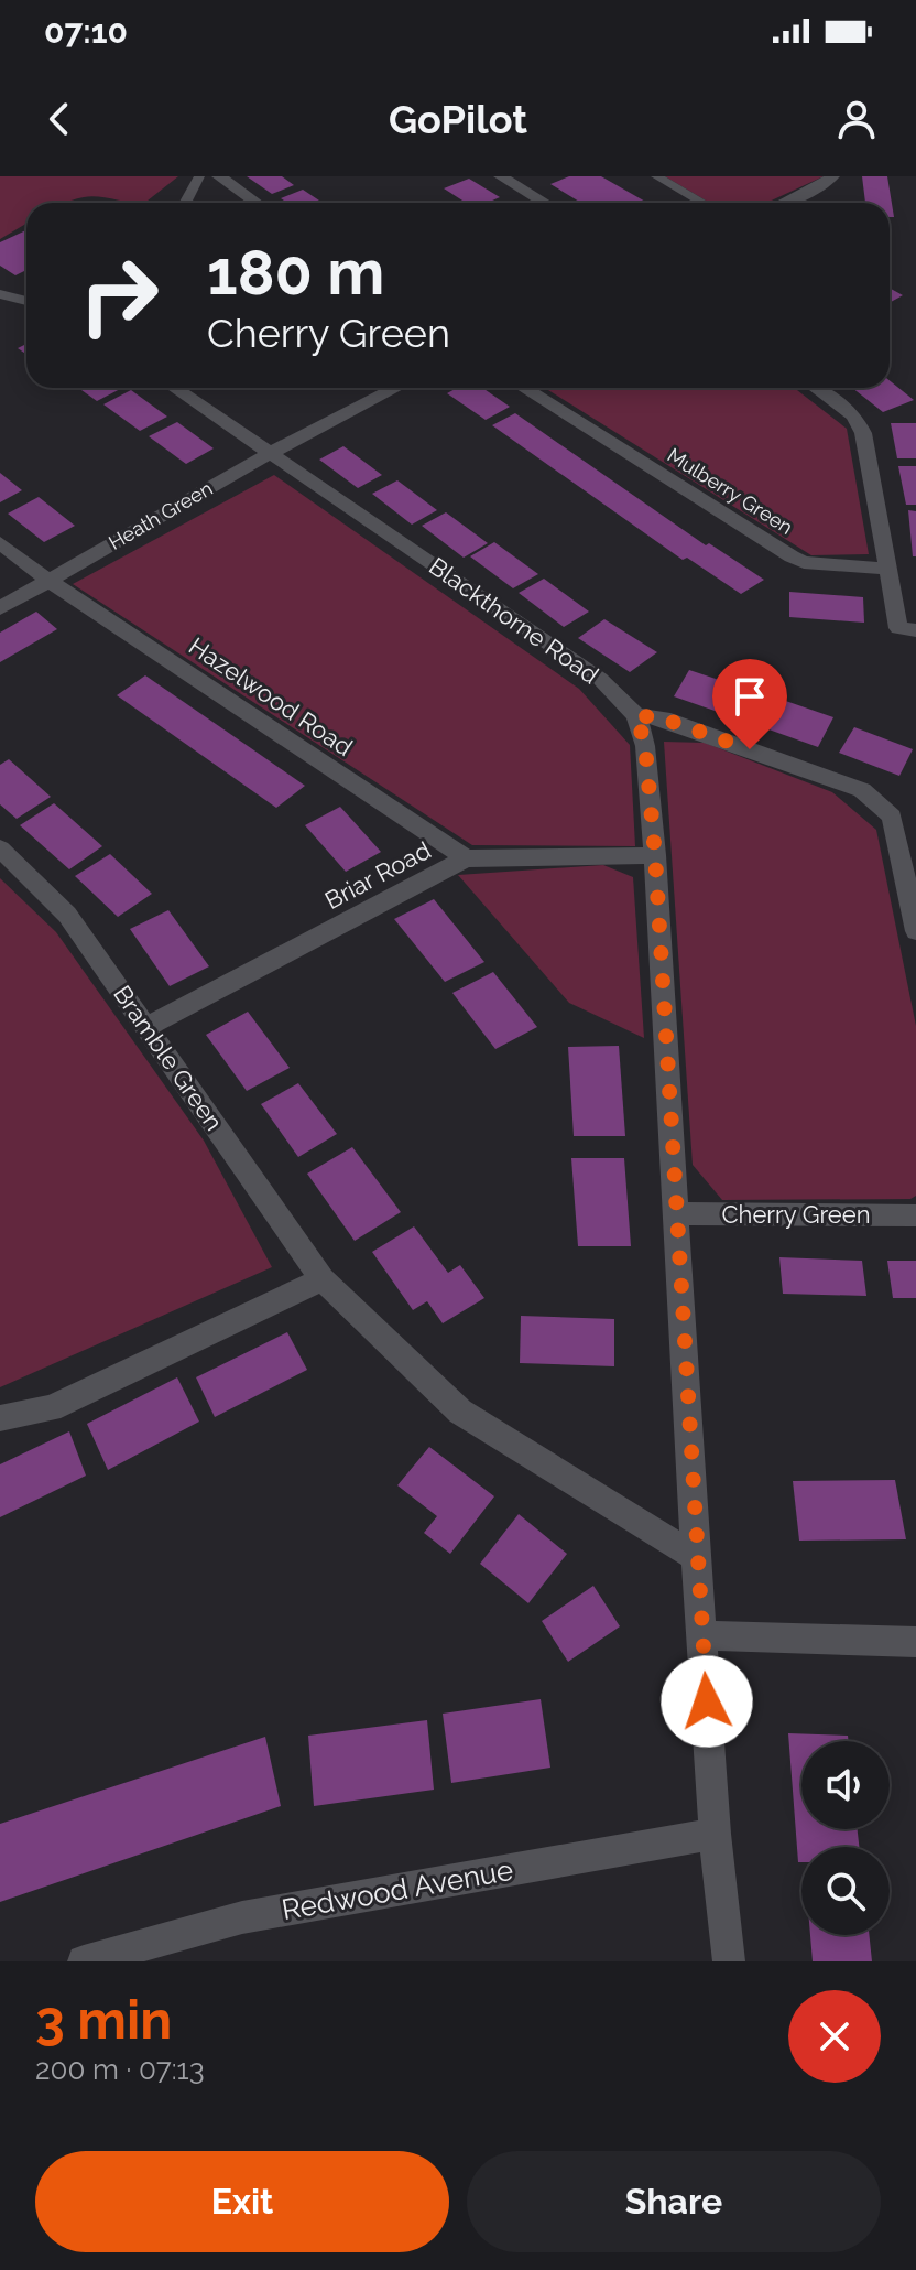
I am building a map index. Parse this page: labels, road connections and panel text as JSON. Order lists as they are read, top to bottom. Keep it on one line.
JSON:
{"streets":{"street":["Mulberry Green","Heath Green","Blackthorne Road","Hazelwood Road","Briar Road","Bramble Green","Cherry Green","Redwood Avenue"]},"crossings":[["Heath Green","Blackthorne Road"],["Heath Green","Hazelwood Road"],["Hazelwood Road","Briar Road"],["Briar Road","Bramble Green"]],"page":{"status":"07:10","header":"GoPilot","turn":["180 m","Cherry Green"],"heading":["3 min","200 m · 07:13"],"buttons":["Exit","Share"]}}
